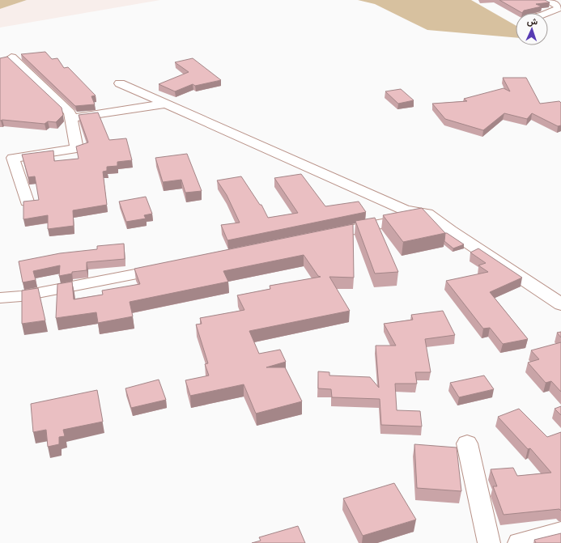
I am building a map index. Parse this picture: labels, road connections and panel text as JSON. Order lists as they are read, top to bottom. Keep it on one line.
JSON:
{"north":"top"}
